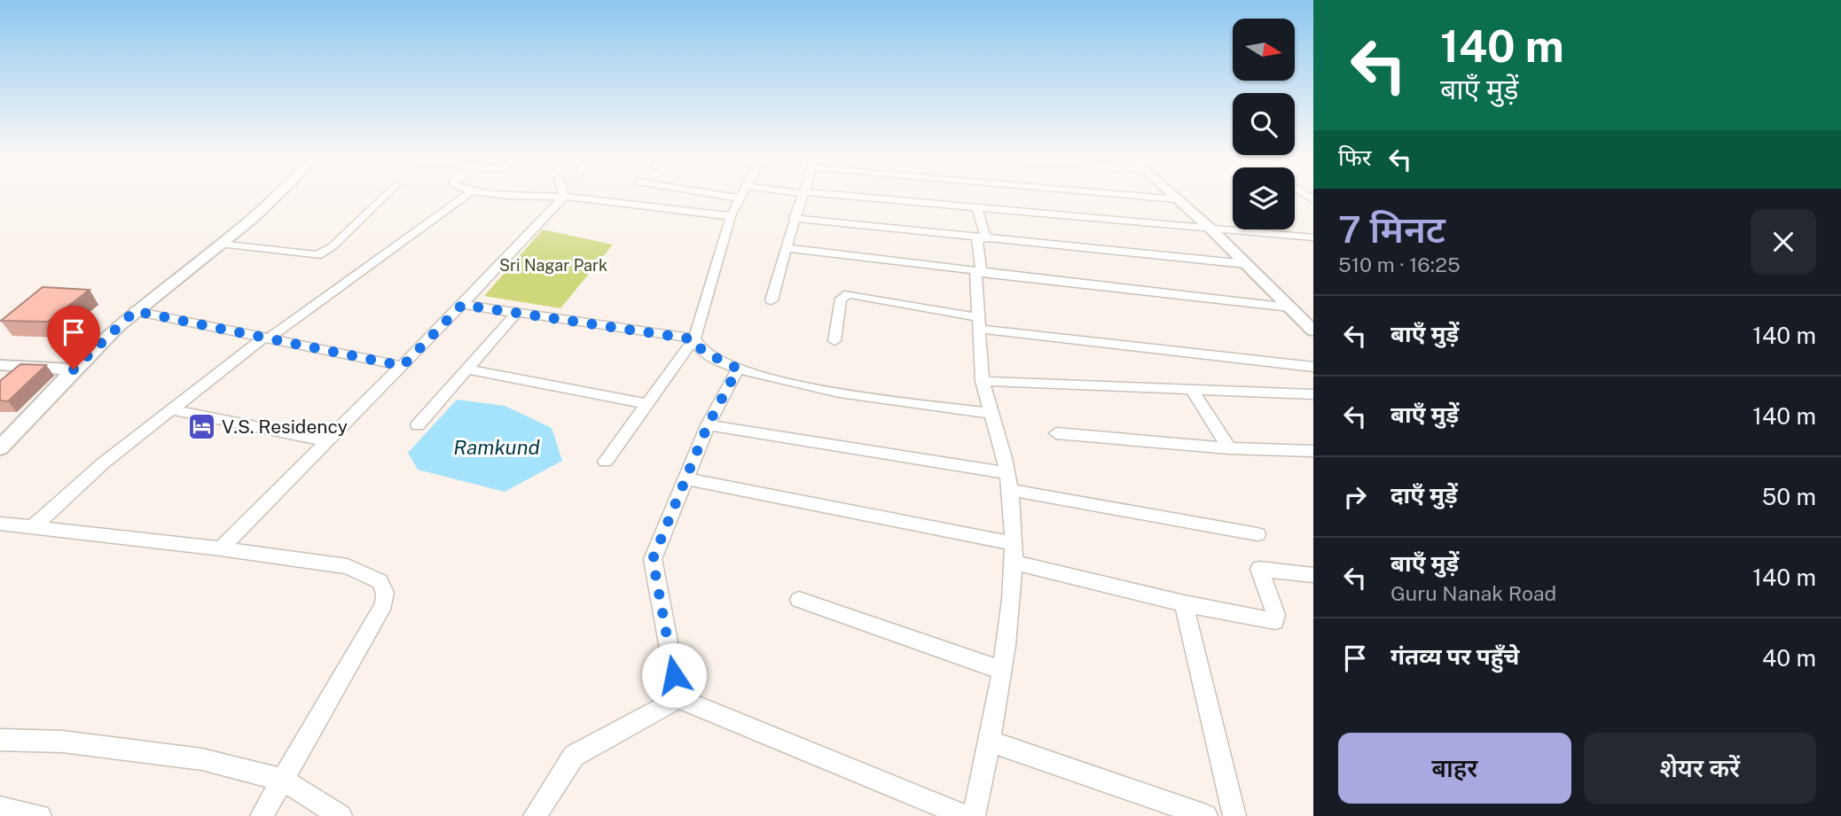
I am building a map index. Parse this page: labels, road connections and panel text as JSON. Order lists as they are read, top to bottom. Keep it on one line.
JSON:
{"water":["Ramkund"],"parks":["Sri Nagar Park"],"places":{"hotel":["V.S. Residency"]},"north":"right","page":{"turn":["140 m","बाएँ मुड़ें"],"then":"फिर","heading":["7 मिनट","510 m · 16:25"],"list":[{"name":"बाएँ मुड़ें","value":"140 m"},{"name":"बाएँ मुड़ें","value":"140 m"},{"name":"दाएँ मुड़ें","value":"50 m"},{"name":"बाएँ मुड़ें","note":"Guru Nanak Road","value":"140 m"},{"name":"गंतव्य पर पहुँचे","value":"40 m"}],"buttons":["बाहर","शेयर करें"]}}
